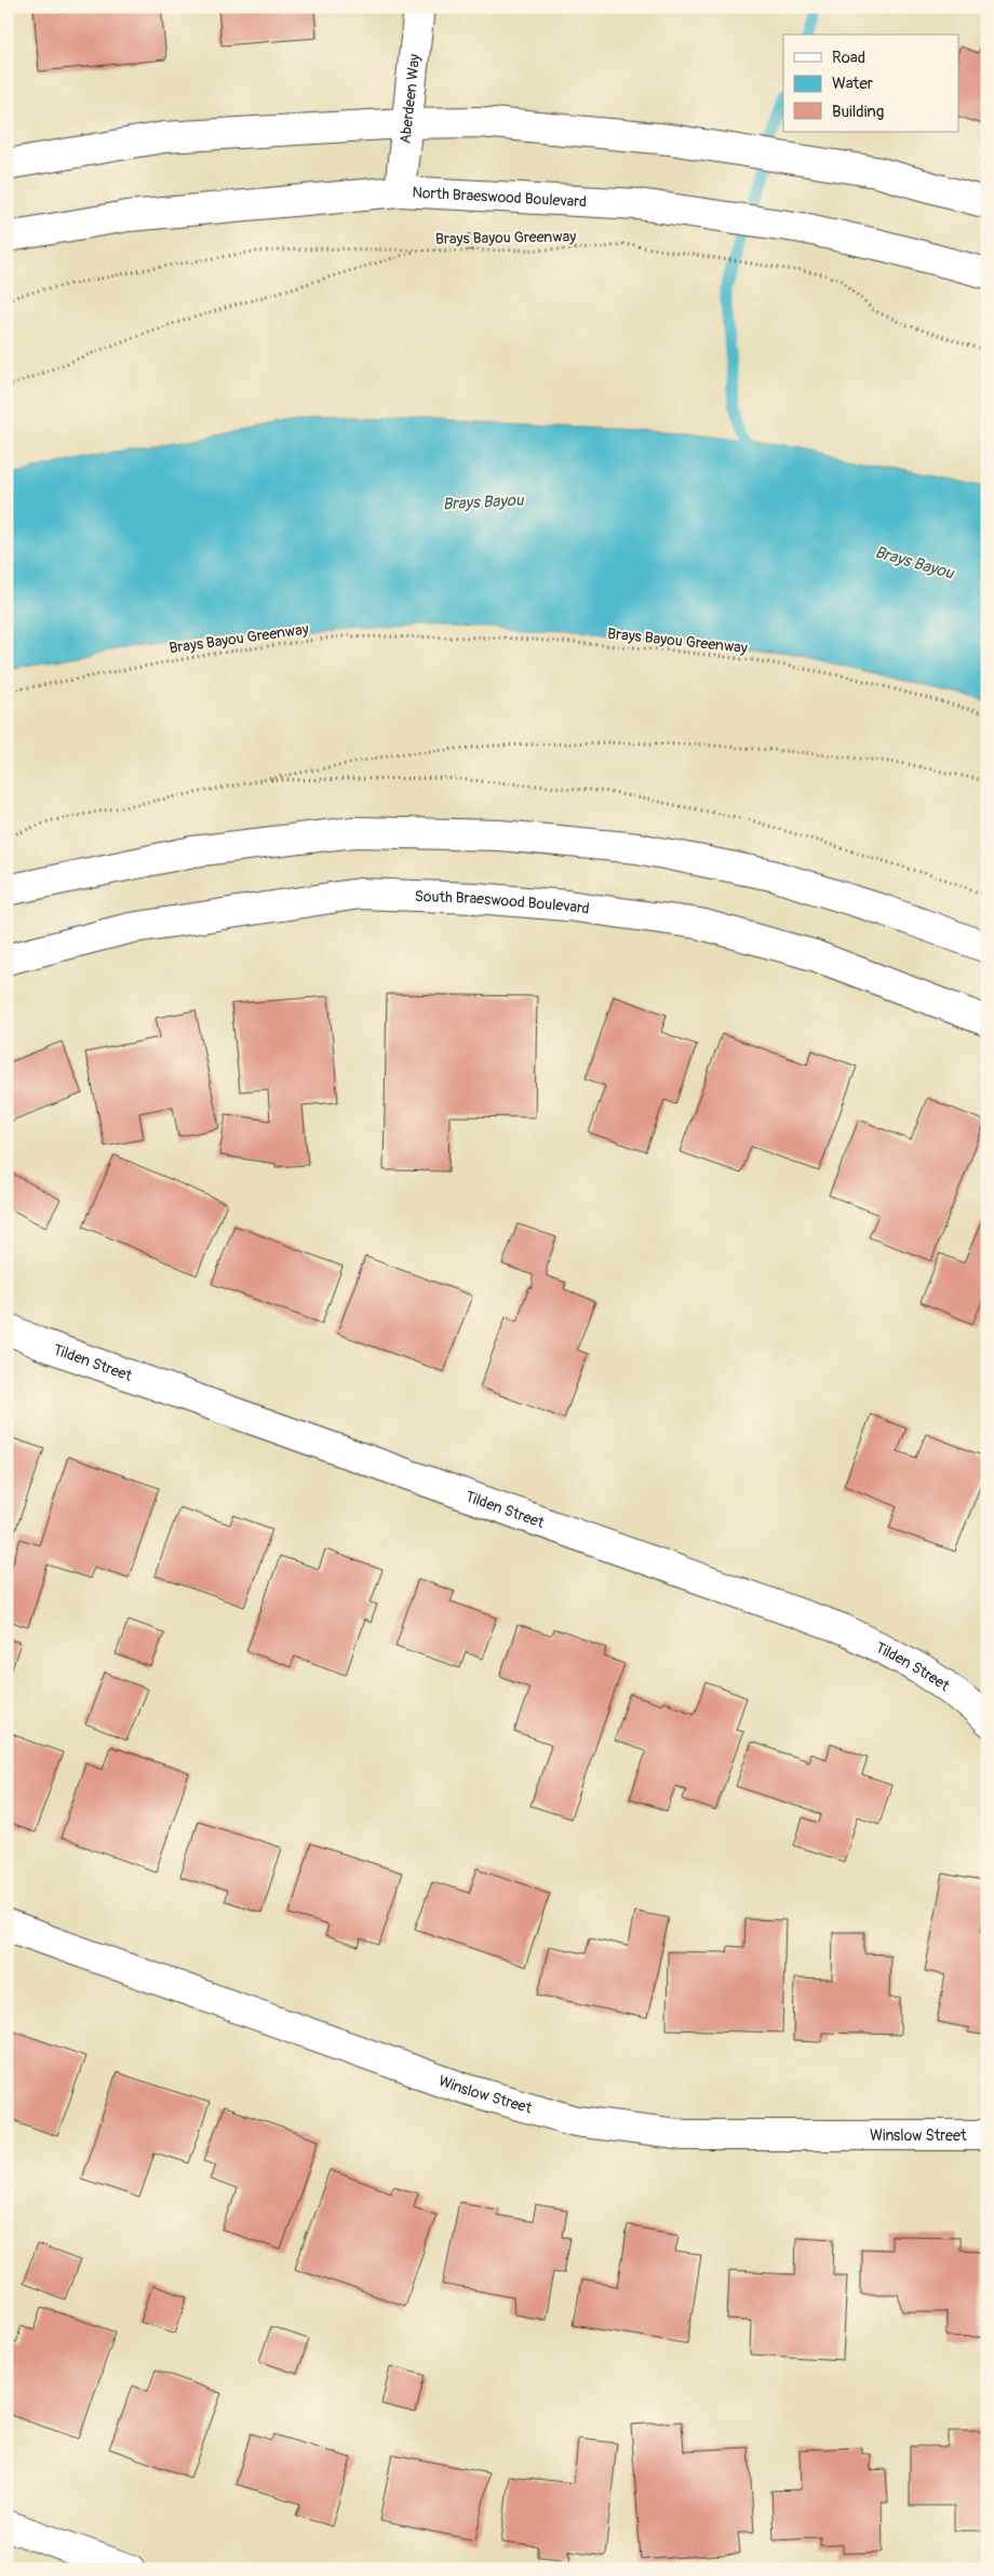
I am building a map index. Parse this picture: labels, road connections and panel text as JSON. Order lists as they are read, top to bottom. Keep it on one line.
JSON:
{"streets":{"main road":["Aberdeen Way","North Braeswood Boulevard","South Braeswood Boulevard","Tilden Street","Winslow Street"],"path":["Brays Bayou Greenway"]},"crossings":[["Aberdeen Way","North Braeswood Boulevard"]],"water":["Brays Bayou"],"legend":["Road","Water","Building"]}
